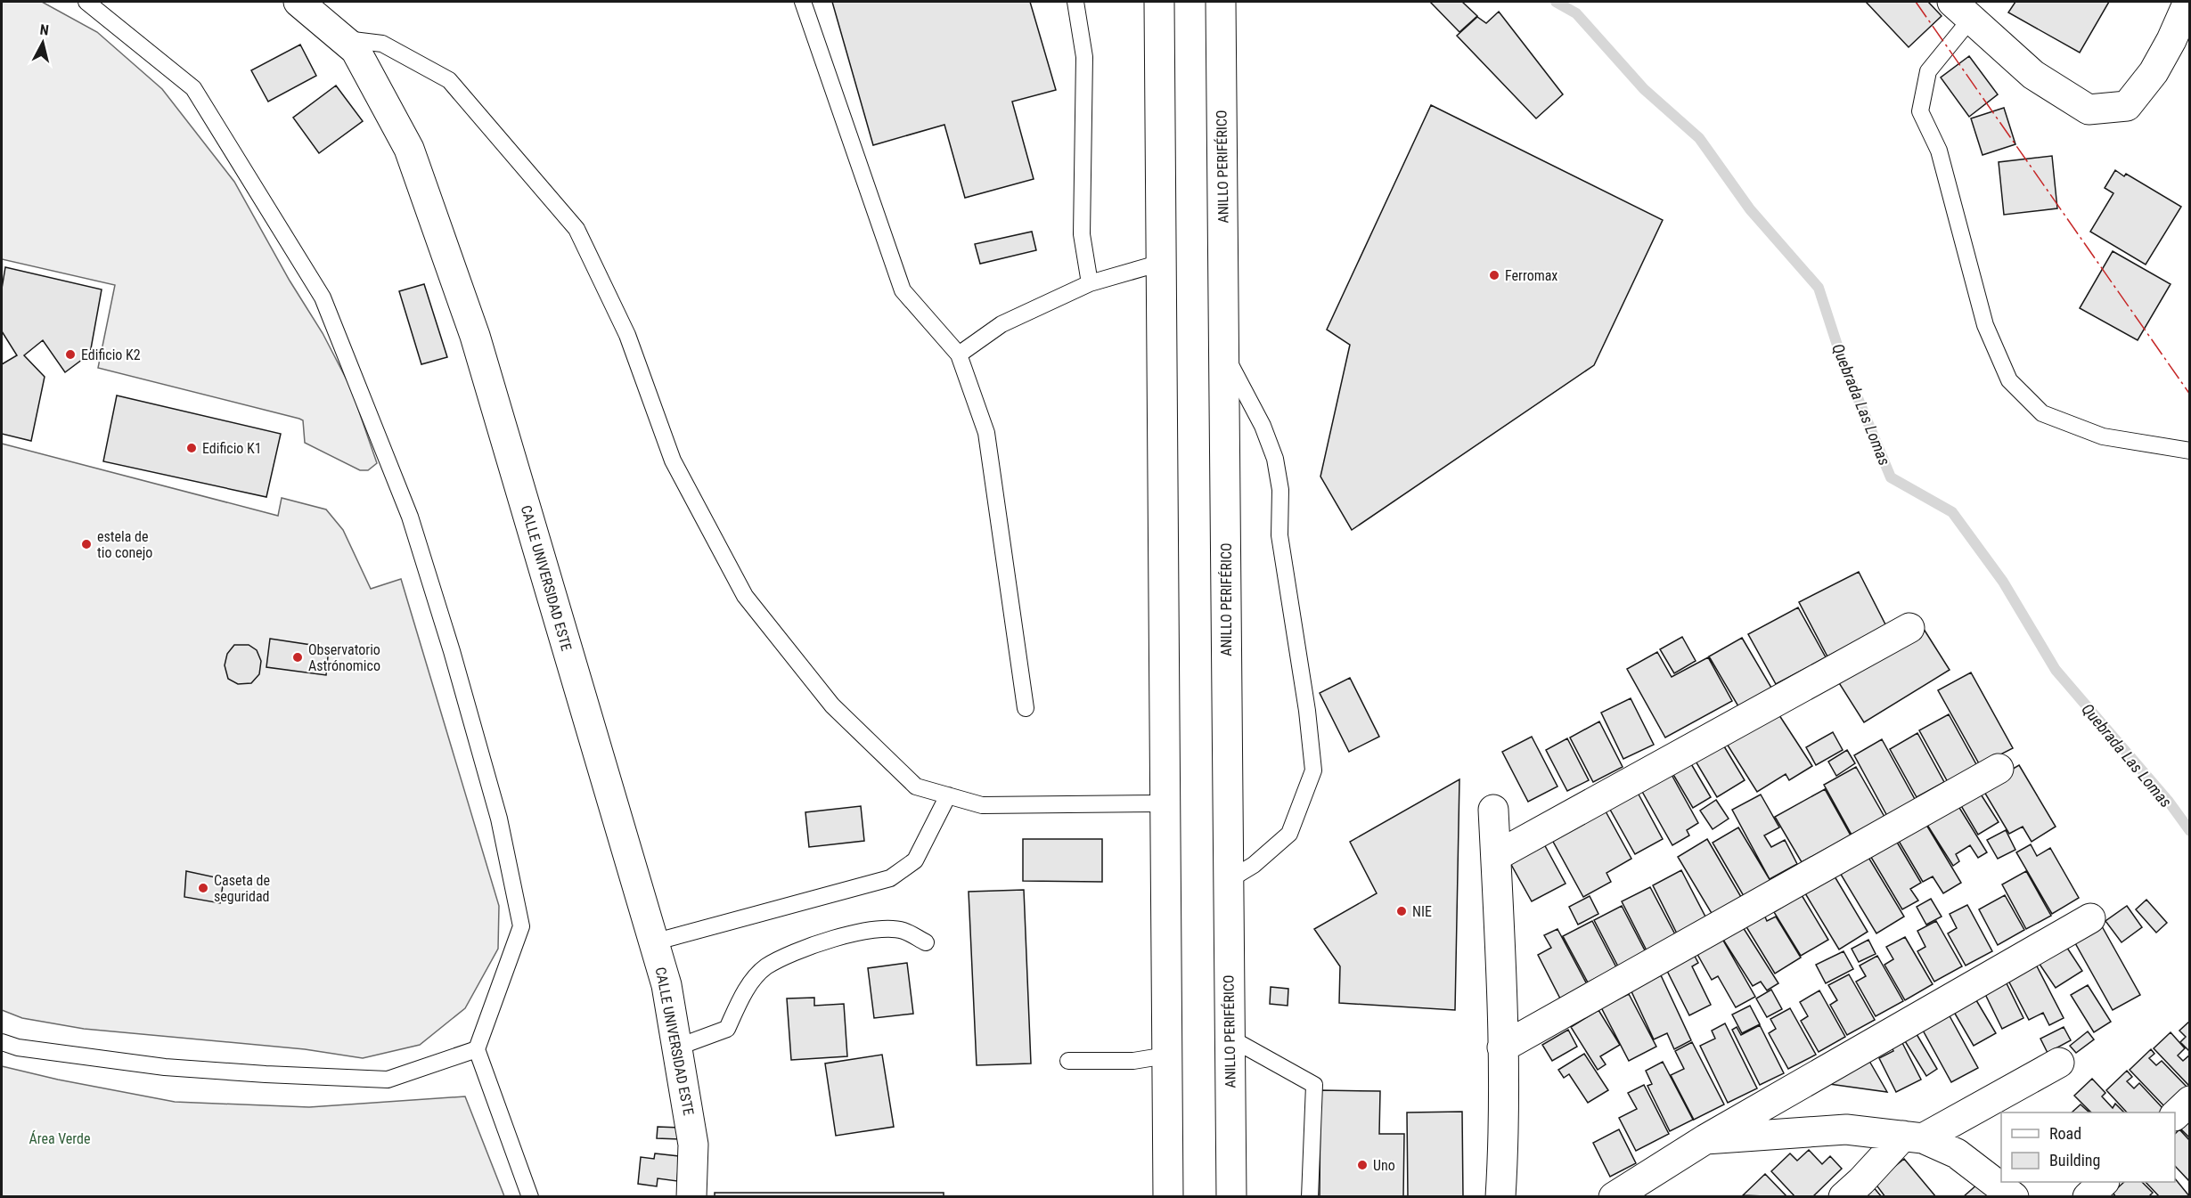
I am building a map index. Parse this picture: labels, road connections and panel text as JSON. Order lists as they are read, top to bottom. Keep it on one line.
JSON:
{"streets":{"main road":["ANILLO PERIFÉRICO","CALLE UNIVERSIDAD ESTE"]},"water":["Quebrada Las Lomas"],"parks":["Área Verde"],"places":["Ferromax","Edificio K2","Edificio K1","estela de tio conejo","Observatorio Astrónomico","Caseta de seguridad","NIE","Uno"],"legend":["Road","Building"],"north":"top"}
